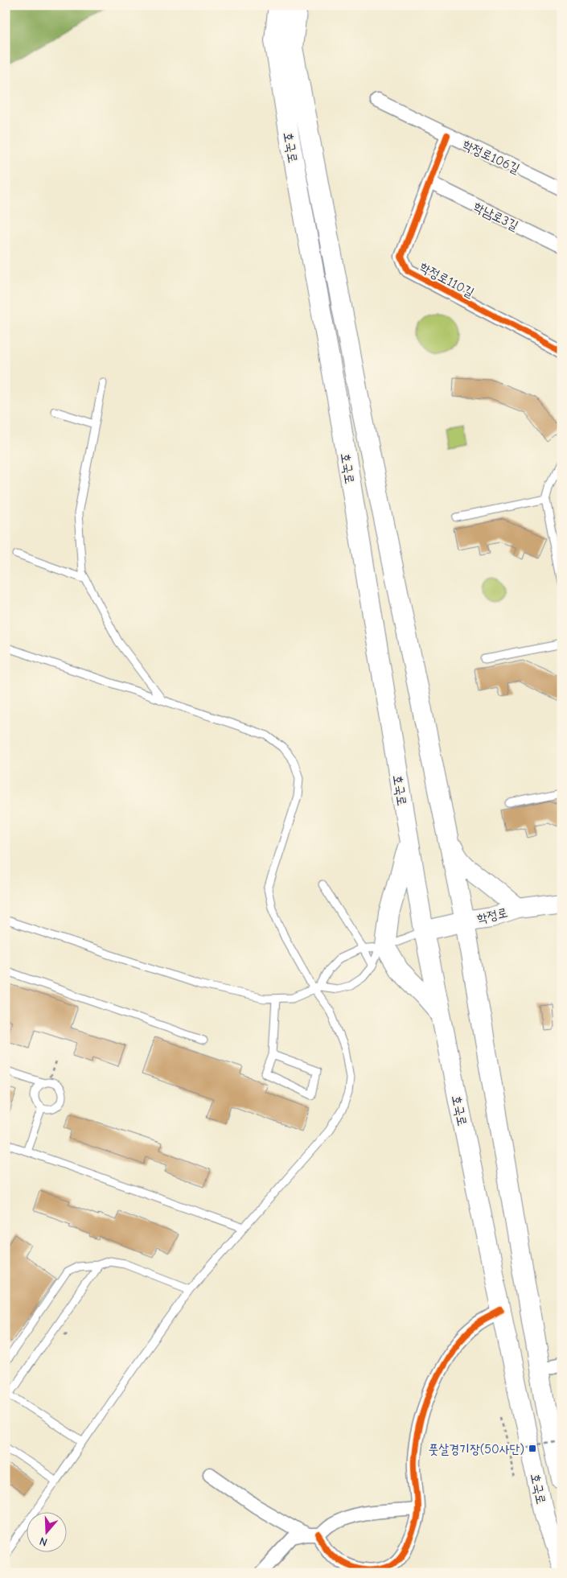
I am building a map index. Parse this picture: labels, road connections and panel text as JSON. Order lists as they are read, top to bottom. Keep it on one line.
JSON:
{"streets":{"main road":["호국로","학정로"],"street":["학정로106길","학남로3길","학정로110길"]},"crossings":[["호국로","학정로"],["학정로106길","학정로110길"],["학남로3길","학정로110길"]],"places":{"transit":["풋살경기장(50사단)"]},"north":"bottom"}
